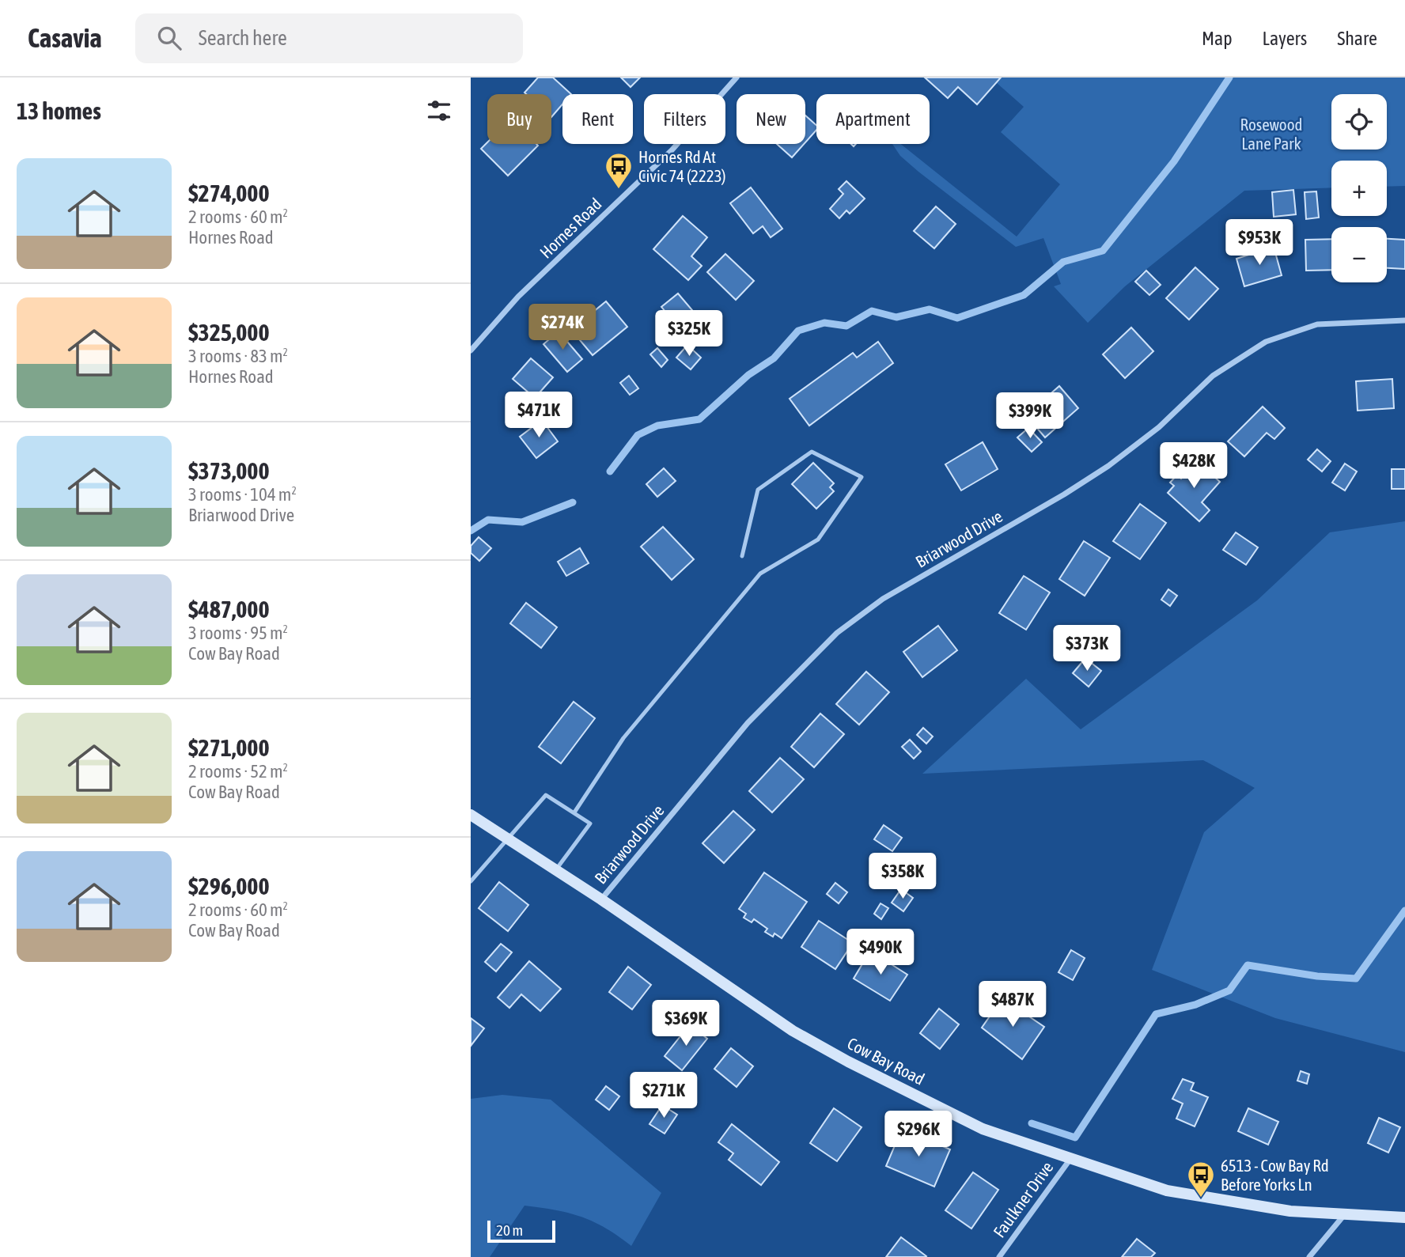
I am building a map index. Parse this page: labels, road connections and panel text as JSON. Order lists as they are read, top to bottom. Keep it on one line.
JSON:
{"streets":{"main road":["Cow Bay Road"],"street":["Hornes Road","Briarwood Drive","Faulkner Drive"]},"crossings":[["Briarwood Drive","Cow Bay Road"],["Cow Bay Road","Faulkner Drive"]],"parks":["Rosewood Lane Park"],"places":{"bus stop":["Hornes Rd At Civic 74 (2223)","6513 - Cow Bay Rd Before Yorks Ln"]},"scale_bar":"20 m","page":{"header":"Casavia","search":"Search here","nav":["Map","Layers","Share"],"heading":"13 homes","map_buttons":["+","−"],"chip":["Buy","Rent","Filters","New","Apartment"],"list":[{"name":"$274,000","note":"2 rooms · 60 m² · Hornes Road"},{"name":"$325,000","note":"3 rooms · 83 m² · Hornes Road"},{"name":"$373,000","note":"3 rooms · 104 m² · Briarwood Drive"},{"name":"$487,000","note":"3 rooms · 95 m² · Cow Bay Road"},{"name":"$271,000","note":"2 rooms · 52 m² · Cow Bay Road"},{"name":"$296,000","note":"2 rooms · 60 m² · Cow Bay Road"}],"price":["$953K","$274K","$325K","$471K","$399K","$428K","$373K","$358K","$490K","$487K","$369K","$271K","$296K"],"scale":"20 m"}}
